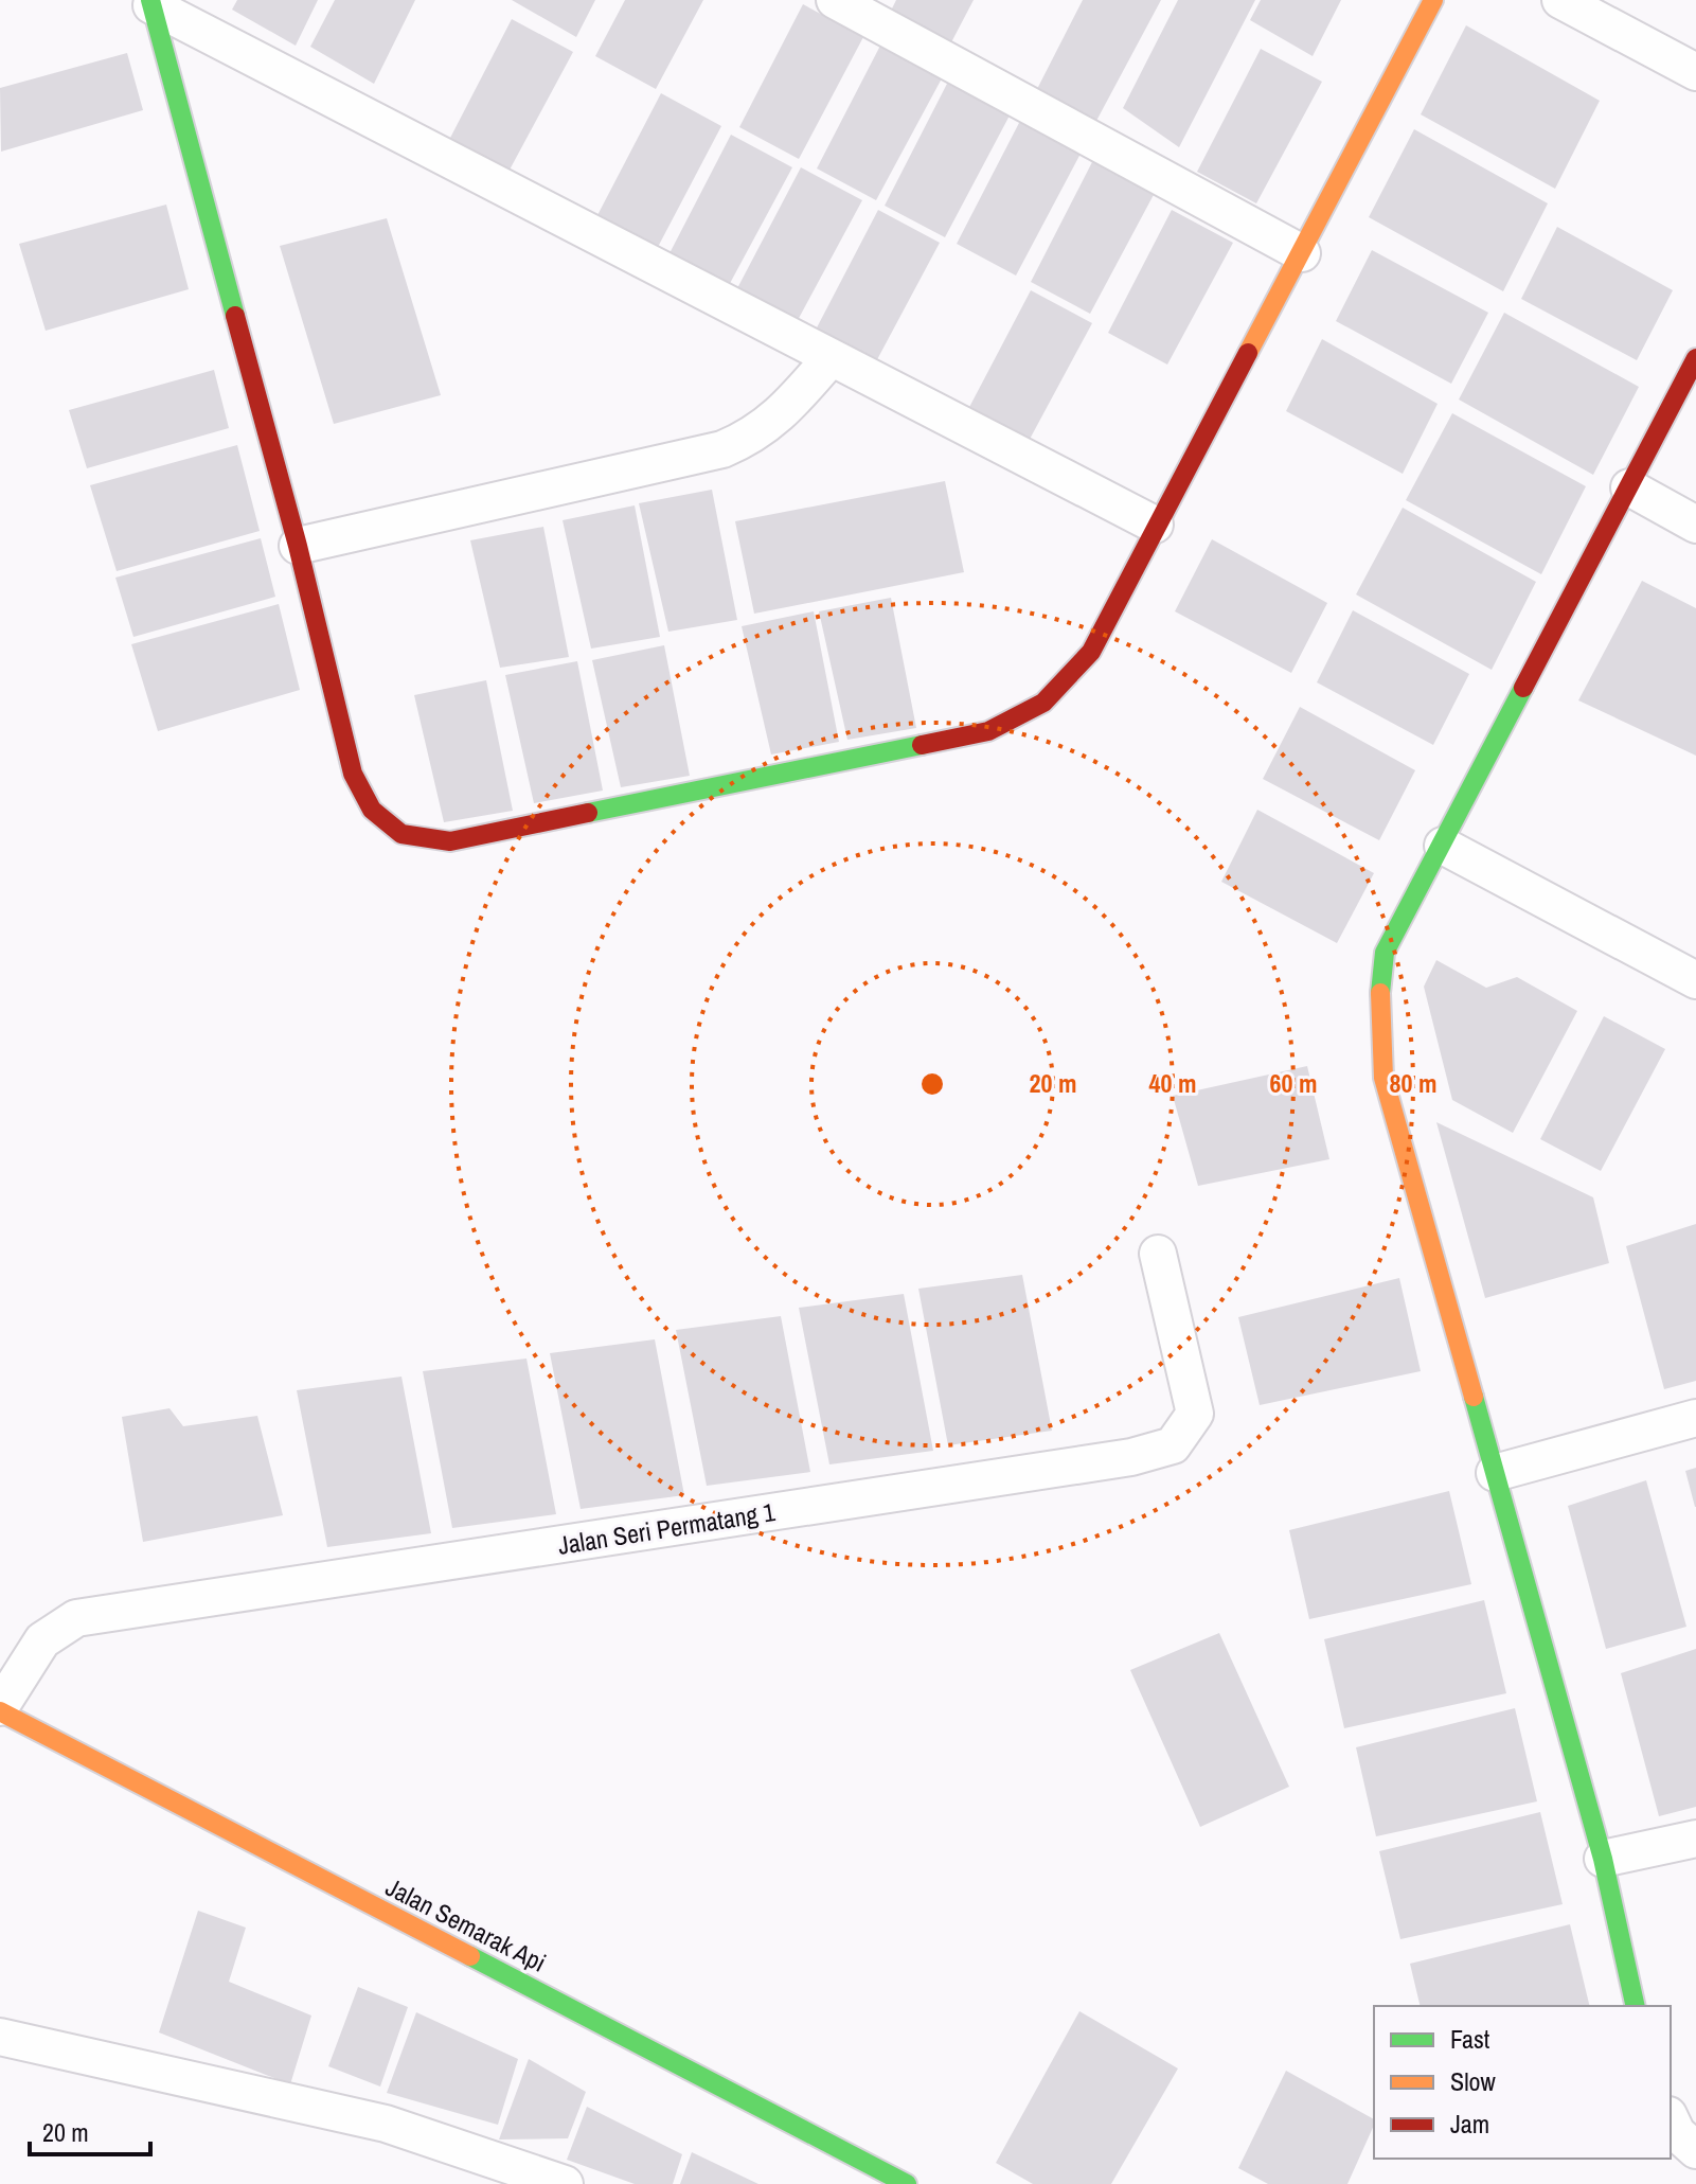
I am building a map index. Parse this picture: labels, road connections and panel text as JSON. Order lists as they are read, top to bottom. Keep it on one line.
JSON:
{"streets":{"street":["Jalan Seri Permatang 1","Jalan Semarak Api"]},"crossings":[["Jalan Seri Permatang 1","Jalan Semarak Api"]],"legend":["Fast","Slow","Jam"],"scale_bar":"20 m","rings":["20 m","40 m","60 m","80 m"]}
